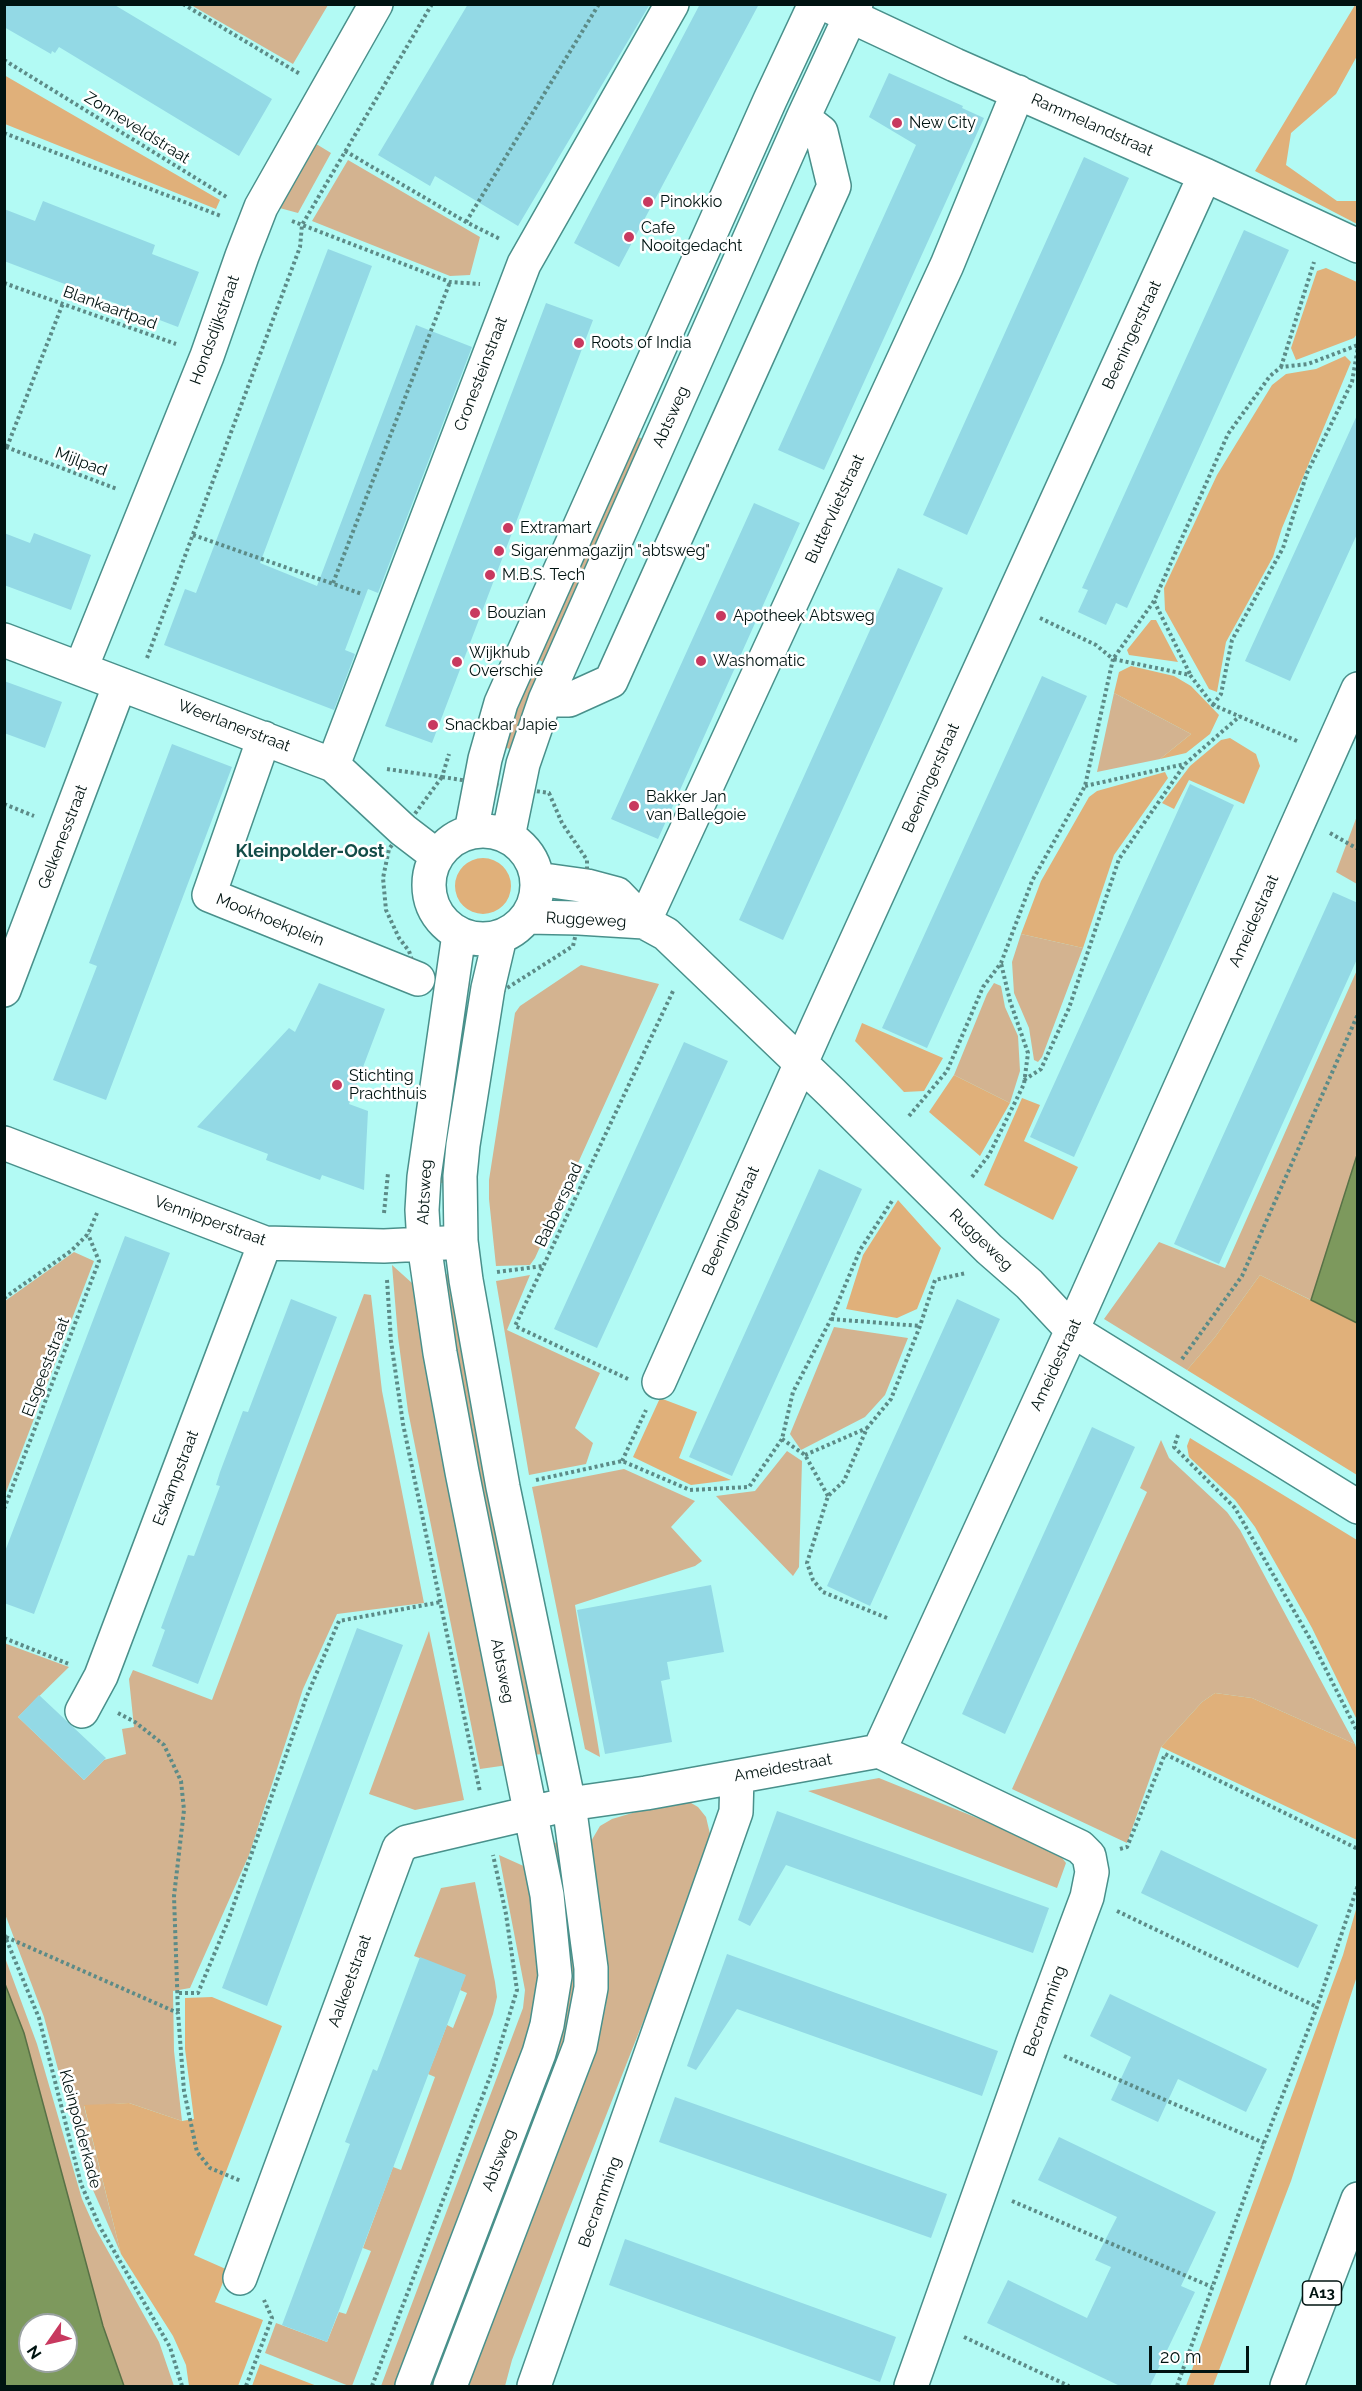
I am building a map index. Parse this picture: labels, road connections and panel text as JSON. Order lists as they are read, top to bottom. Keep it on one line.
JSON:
{"streets":{"main road":["Rammelandstraat","Hondsdijkstraat","Beeningerstraat","Cronesteinstraat","Abtsweg","Buttervlietstraat","Weerlanerstraat","Gelkenesstraat","Mookhoekplein","Ruggeweg","Ameidestraat","Vennipperstraat","Eskampstraat","Aalkeetstraat","Becramming","A13"],"path":["Zonneveldstraat","Blankaartpad","Mijlpad","Babberspad","Elsgeeststraat","Kleinpolderkade"]},"crossings":[["Rammelandstraat","Beeningerstraat"],["Rammelandstraat","Abtsweg"],["Rammelandstraat","Buttervlietstraat"],["Zonneveldstraat","Hondsdijkstraat"],["Zonneveldstraat","Cronesteinstraat"],["Blankaartpad","Hondsdijkstraat"],["Hondsdijkstraat","Mijlpad"],["Hondsdijkstraat","Weerlanerstraat"],["Beeningerstraat","Ruggeweg"],["Beeningerstraat","Babberspad"],["Cronesteinstraat","Weerlanerstraat"],["Abtsweg","Weerlanerstraat"],["Abtsweg","Ruggeweg"],["Abtsweg","Ameidestraat"],["Abtsweg","Vennipperstraat"],["Abtsweg","Aalkeetstraat"],["Buttervlietstraat","Ruggeweg"],["Weerlanerstraat","Gelkenesstraat"],["Weerlanerstraat","Mookhoekplein"],["Weerlanerstraat","Ruggeweg"],["Ruggeweg","Ameidestraat"],["Ruggeweg","Babberspad"],["Ameidestraat","Aalkeetstraat"],["Ameidestraat","Becramming"],["Vennipperstraat","Eskampstraat"]],"districts":["Kleinpolder-Oost"],"places":["New City","Pinokkio","Cafe Nooitgedacht","Roots of India","Extramart","Sigarenmagazijn \"abtsweg\"","M.B.S. Tech","Bouzian","Apotheek Abtsweg","Washomatic","Wijkhub Overschie","Snackbar Japie","Bakker Jan van Ballegoie","Stichting Prachthuis"],"scale_bar":"20 m","north":"bottom left"}
